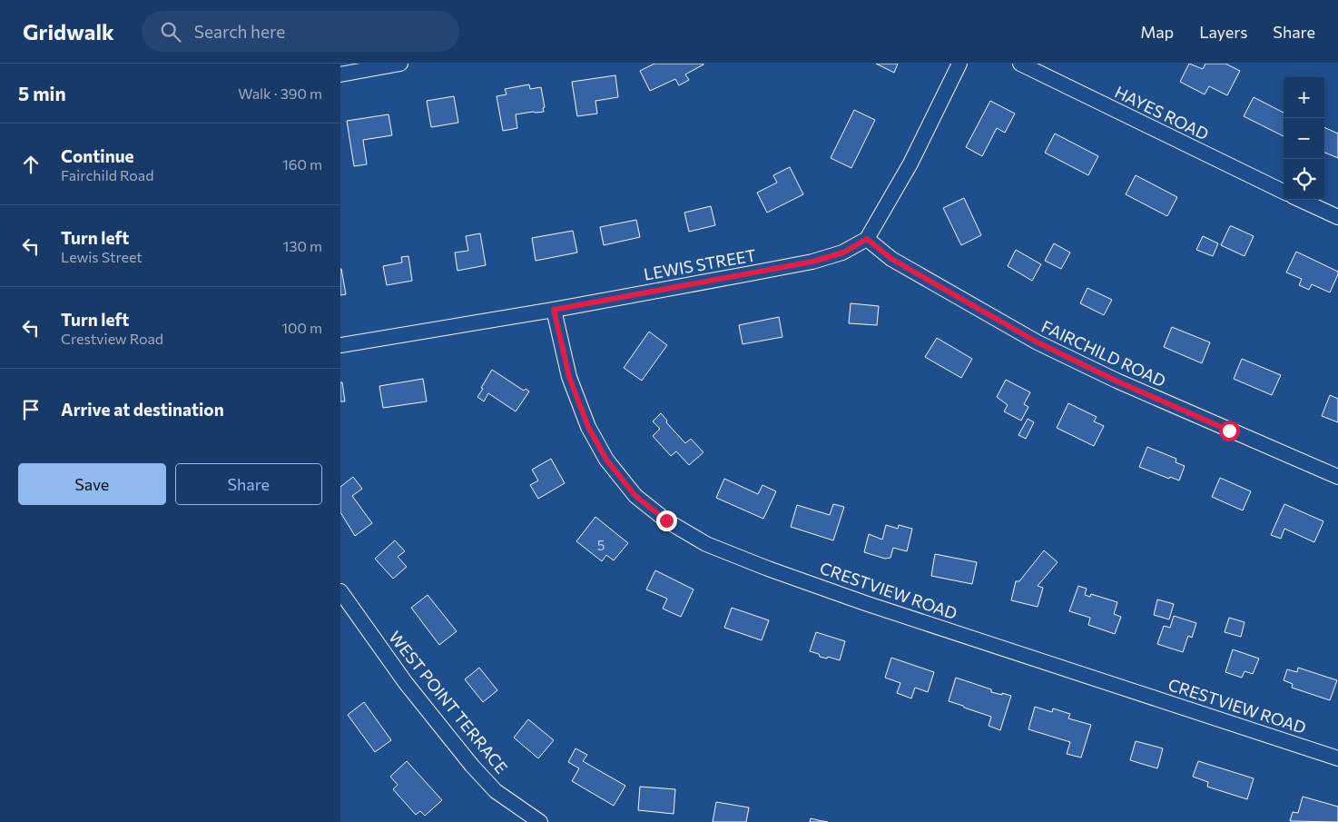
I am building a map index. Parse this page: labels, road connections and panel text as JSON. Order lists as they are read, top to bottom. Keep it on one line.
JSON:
{"streets":{"street":["HAYES ROAD","LEWIS STREET","FAIRCHILD ROAD","CRESTVIEW ROAD","WEST POINT TERRACE"]},"crossings":[["LEWIS STREET","FAIRCHILD ROAD"],["LEWIS STREET","CRESTVIEW ROAD"]],"house_numbers":["5"],"page":{"header":"Gridwalk","search":"Search here","nav":["Map","Layers","Share"],"heading":["5 min","Walk · 390 m"],"map_buttons":["+","−"],"list":[["Continue","Fairchild Road","160 m"],["Turn left","Lewis Street","130 m"],["Turn left","Crestview Road","100 m"],"Arrive at destination"],"buttons":["Save","Share"]}}
